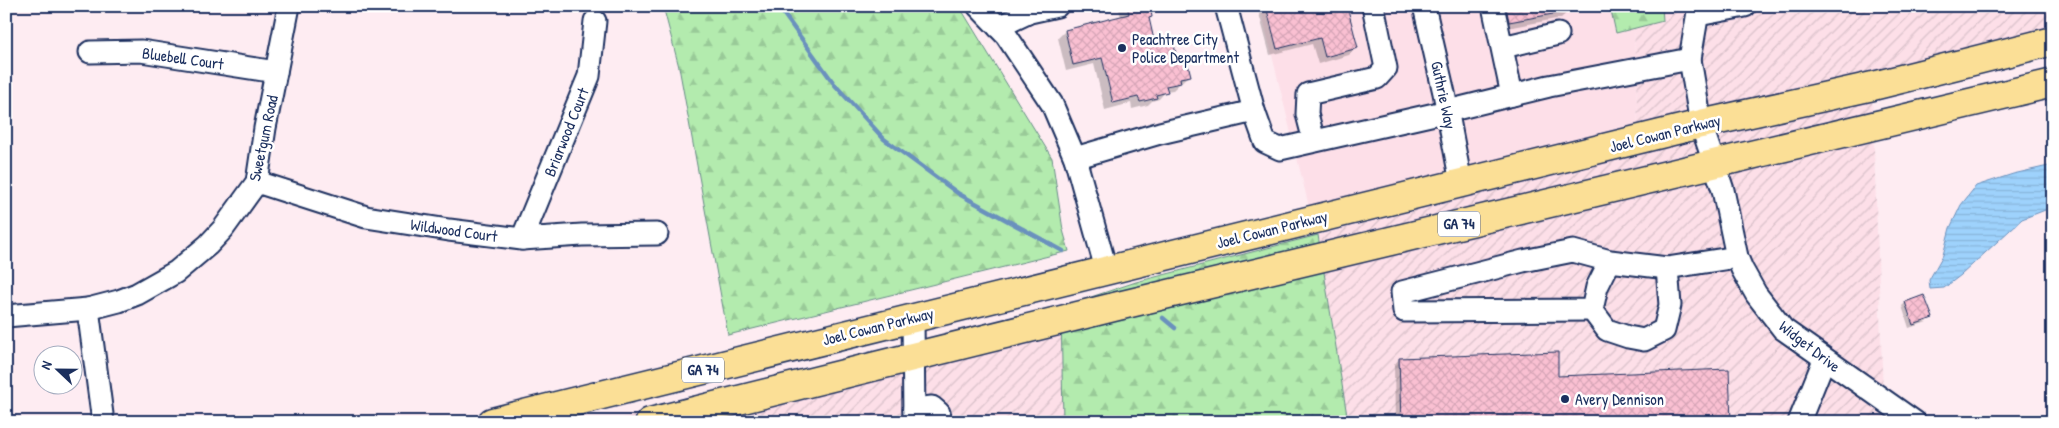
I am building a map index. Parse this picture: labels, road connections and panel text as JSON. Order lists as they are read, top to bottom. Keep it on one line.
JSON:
{"streets":{"main road":["Joel Cowan Parkway","GA 74"],"street":["Bluebell Court","Guthrie Way","Briarwood Court","Sweetgum Road","Wildwood Court","Widget Drive"]},"crossings":[["Bluebell Court","Sweetgum Road"],["Guthrie Way","Joel Cowan Parkway"],["Briarwood Court","Wildwood Court"],["Joel Cowan Parkway","Widget Drive"],["Sweetgum Road","Wildwood Court"],["GA 74","Widget Drive"]],"places":["Peachtree City Police Department","Avery Dennison"],"north":"left"}
